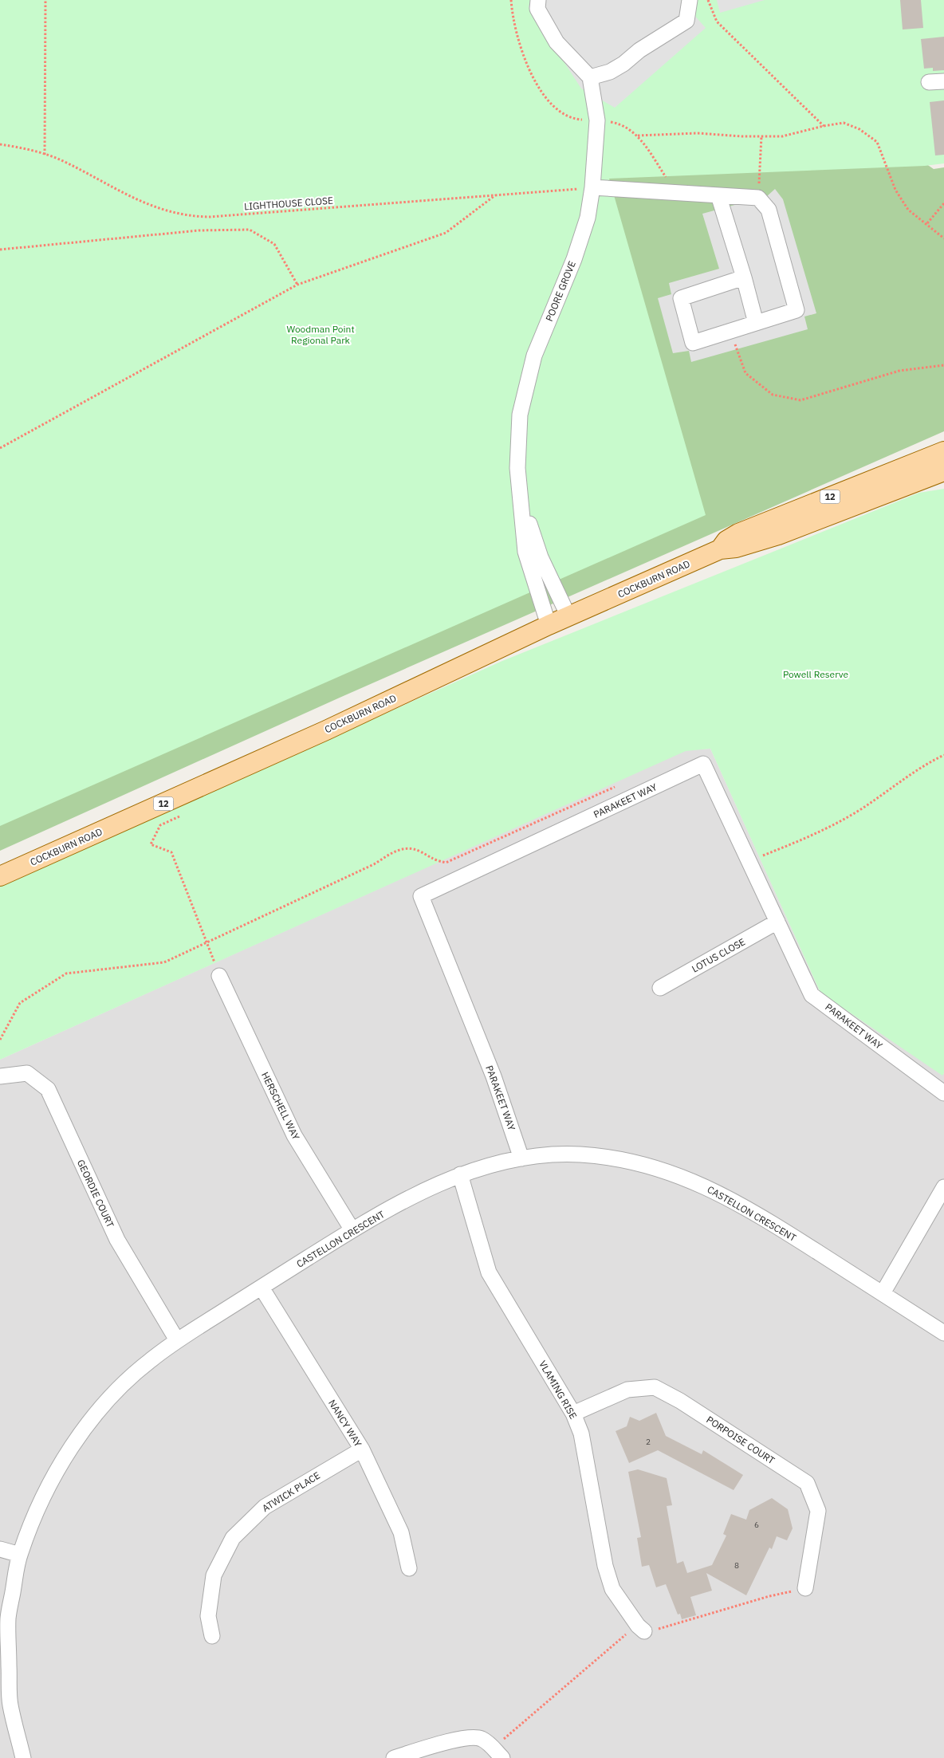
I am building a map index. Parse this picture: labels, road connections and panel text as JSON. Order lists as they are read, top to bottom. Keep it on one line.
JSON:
{"streets":{"main road":["12","COCKBURN ROAD"],"street":["POORE GROVE","PARAKEET WAY","LOTUS CLOSE","HERSCHELL WAY","GEORDIE COURT","CASTELLON CRESCENT","VLAMING RISE","NANCY WAY","PORPOISE COURT","ATWICK PLACE"],"path":["LIGHTHOUSE CLOSE"]},"crossings":[["LIGHTHOUSE CLOSE","POORE GROVE"],["POORE GROVE","COCKBURN ROAD"],["PARAKEET WAY","LOTUS CLOSE"],["PARAKEET WAY","CASTELLON CRESCENT"],["HERSCHELL WAY","CASTELLON CRESCENT"],["GEORDIE COURT","CASTELLON CRESCENT"],["CASTELLON CRESCENT","VLAMING RISE"],["CASTELLON CRESCENT","NANCY WAY"],["VLAMING RISE","PORPOISE COURT"],["NANCY WAY","ATWICK PLACE"]],"parks":["Woodman Point Regional Park","Powell Reserve"],"house_numbers":["2","6","8"]}
